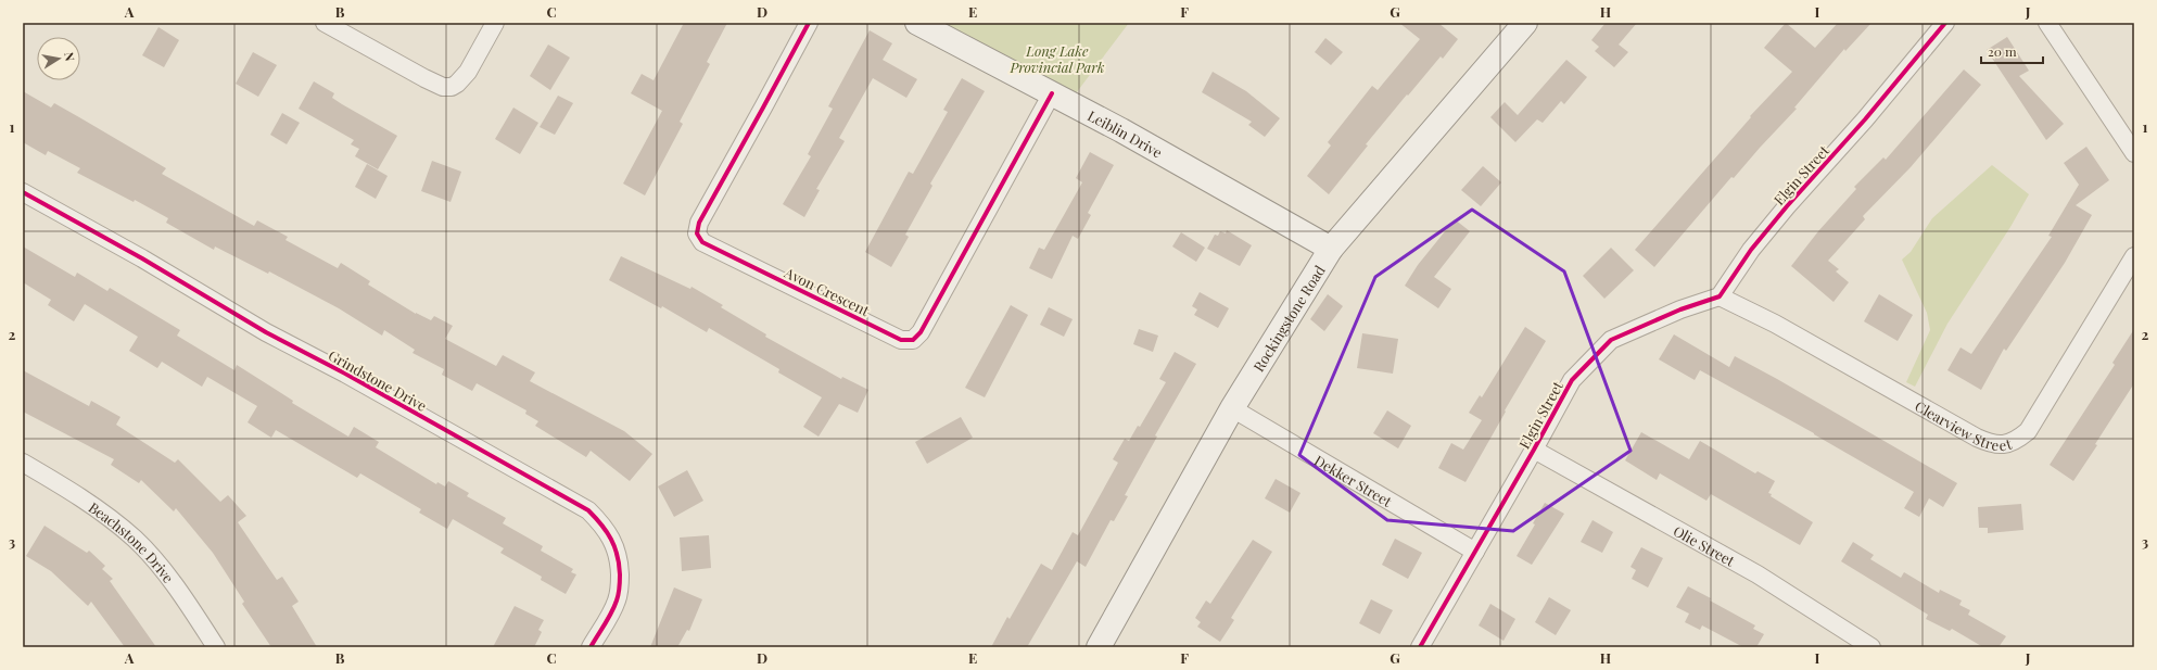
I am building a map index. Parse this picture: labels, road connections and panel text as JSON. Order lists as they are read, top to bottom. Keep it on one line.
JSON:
{"streets":{"street":["Leiblin Drive","Elgin Street","Avon Crescent","Rockingstone Road","Grindstone Drive","Clearview Street","Dekker Street","Beachstone Drive","Olie Street"]},"crossings":[["Leiblin Drive","Avon Crescent"],["Leiblin Drive","Rockingstone Road"],["Elgin Street","Clearview Street"],["Elgin Street","Dekker Street"],["Elgin Street","Olie Street"],["Rockingstone Road","Dekker Street"]],"parks":["Long Lake Provincial Park"],"scale_bar":"20 m","north":"right","grid":{"columns":["A","B","C","D","E","F","G","H","I","J"],"rows":["1","2","3"]}}
